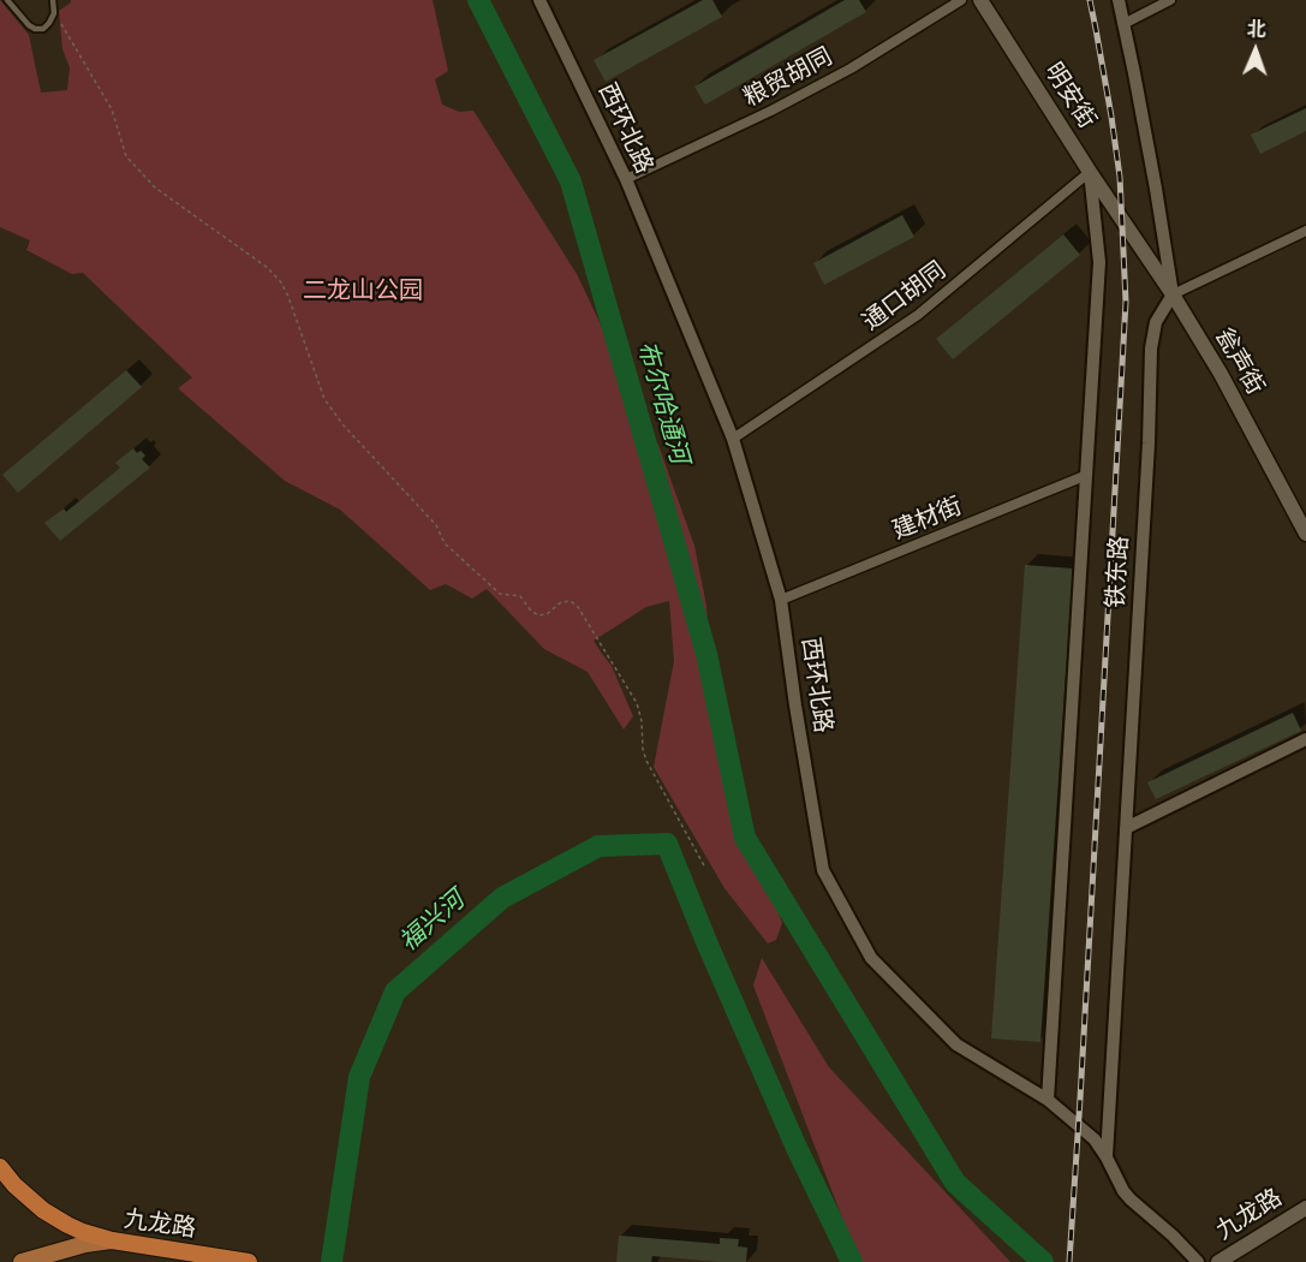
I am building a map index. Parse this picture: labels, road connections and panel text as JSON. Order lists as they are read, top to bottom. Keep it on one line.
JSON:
{"streets":{"highway":["九龙路"],"main road":["明安街","瓮声街"],"street":["粮贸胡同","西环北路","通口胡同","建材街","铁东路"]},"crossings":[["粮贸胡同","西环北路"],["明安街","通口胡同"],["明安街","瓮声街"],["西环北路","通口胡同"],["西环北路","建材街"],["西环北路","铁东路"],["瓮声街","铁东路"]],"water":["布尔哈通河","福兴河"],"parks":["二龙山公园"],"north":"top"}
